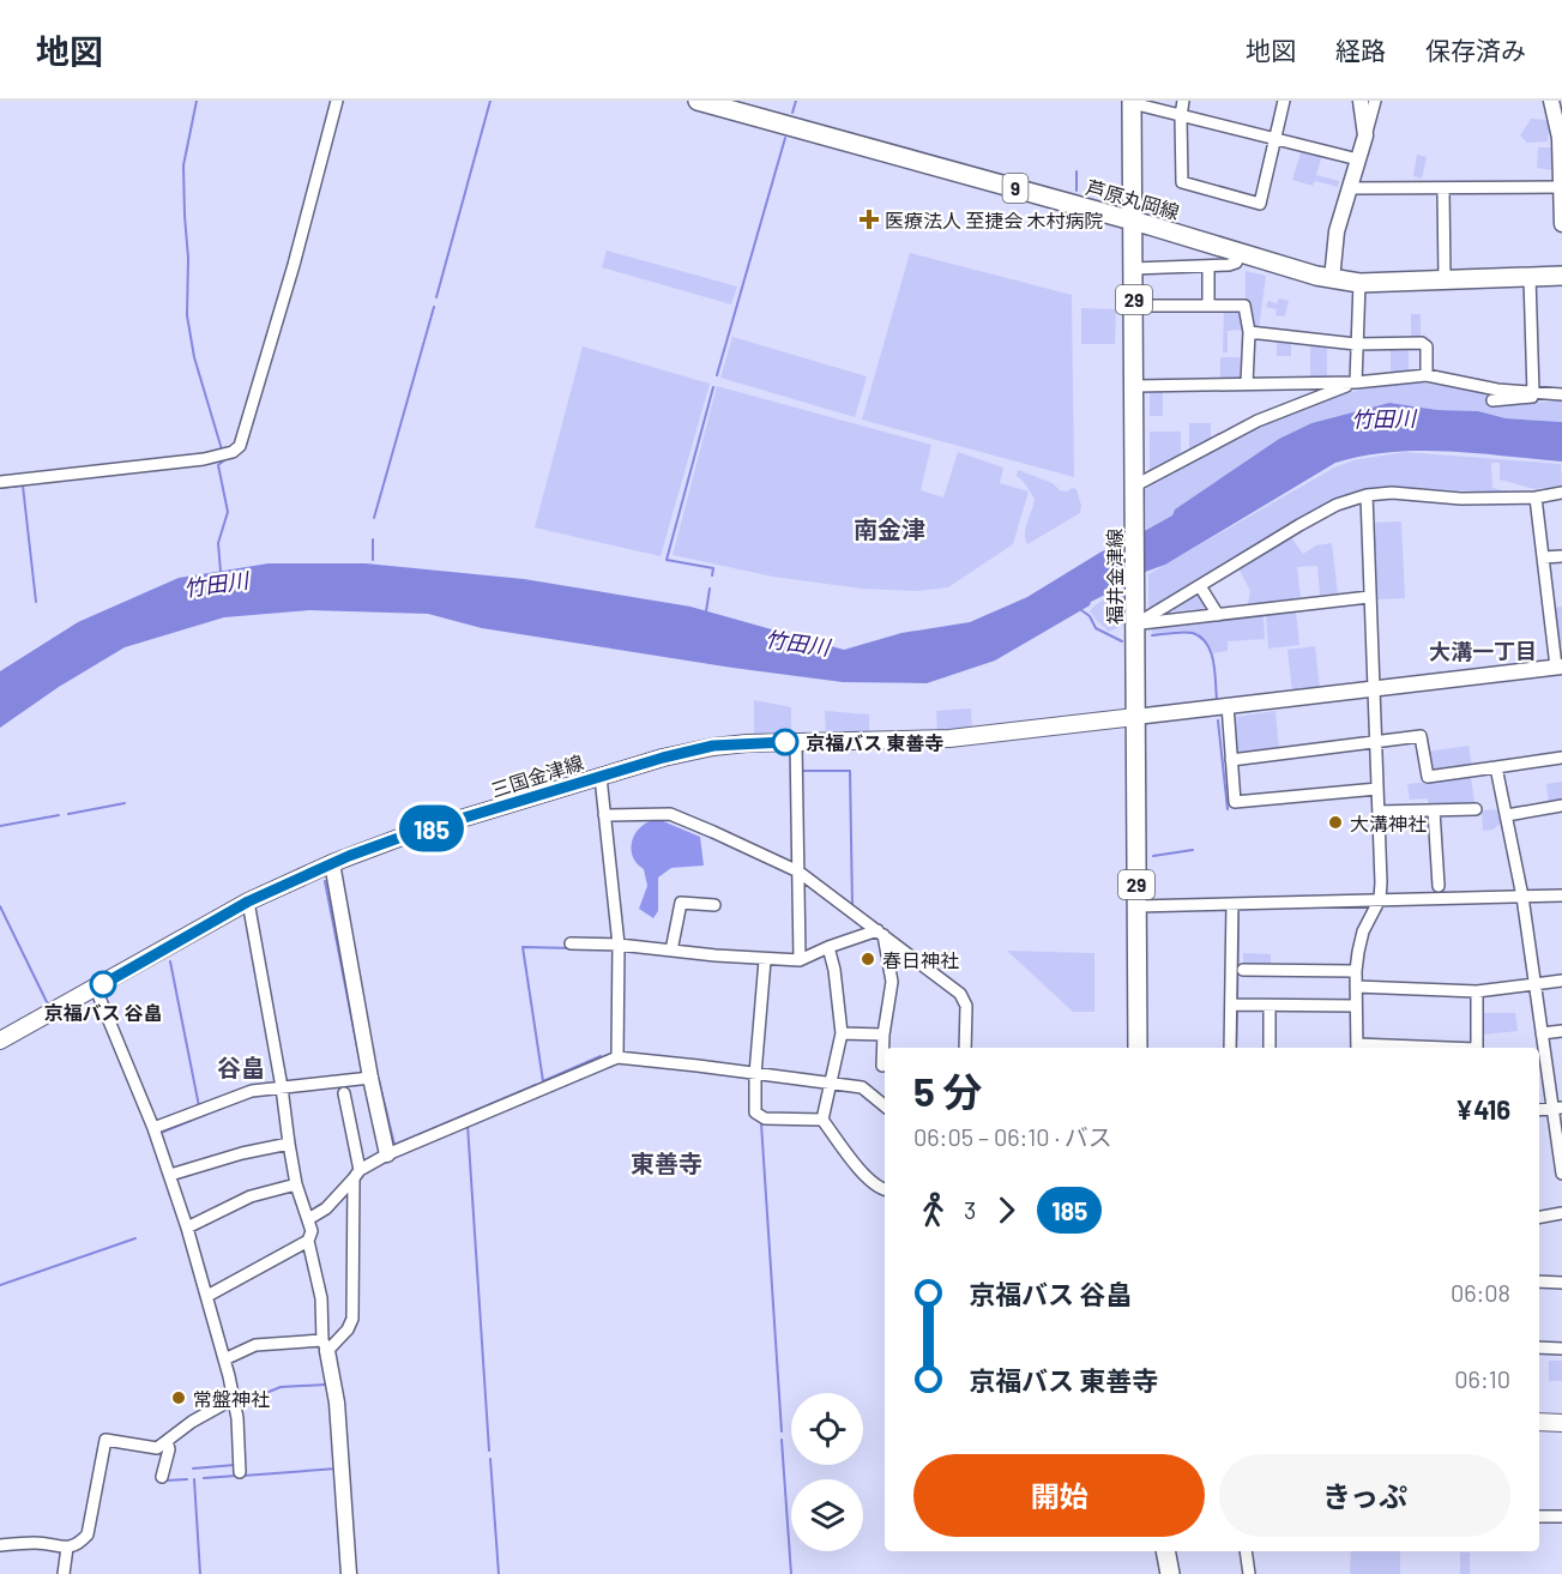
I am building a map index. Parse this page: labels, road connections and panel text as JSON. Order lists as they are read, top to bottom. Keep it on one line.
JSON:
{"streets":{"main road":["9","芦原丸岡線","29","福井金津線","三国金津線"]},"crossings":[["芦原丸岡線","福井金津線"],["福井金津線","三国金津線"]],"districts":["南金津","大溝一丁目","谷畠","東善寺"],"water":["竹田川"],"places":{"health":["医療法人 至捷会 木村病院"],"other":["京福バス 東善寺","大溝神社","春日神社","京福バス 谷畠","常盤神社"]},"lines":["bus line 185"],"page":{"header":"地図","nav":["地図","経路","保存済み"],"on_map":"185","heading":["5 分","06:05 – 06:10 · バス","¥416"],"legs":["3","185"],"list":[{"name":"京福バス 谷畠","value":"06:08"},{"name":"京福バス 東善寺","value":"06:10"}],"buttons":["開始","きっぷ"]}}
